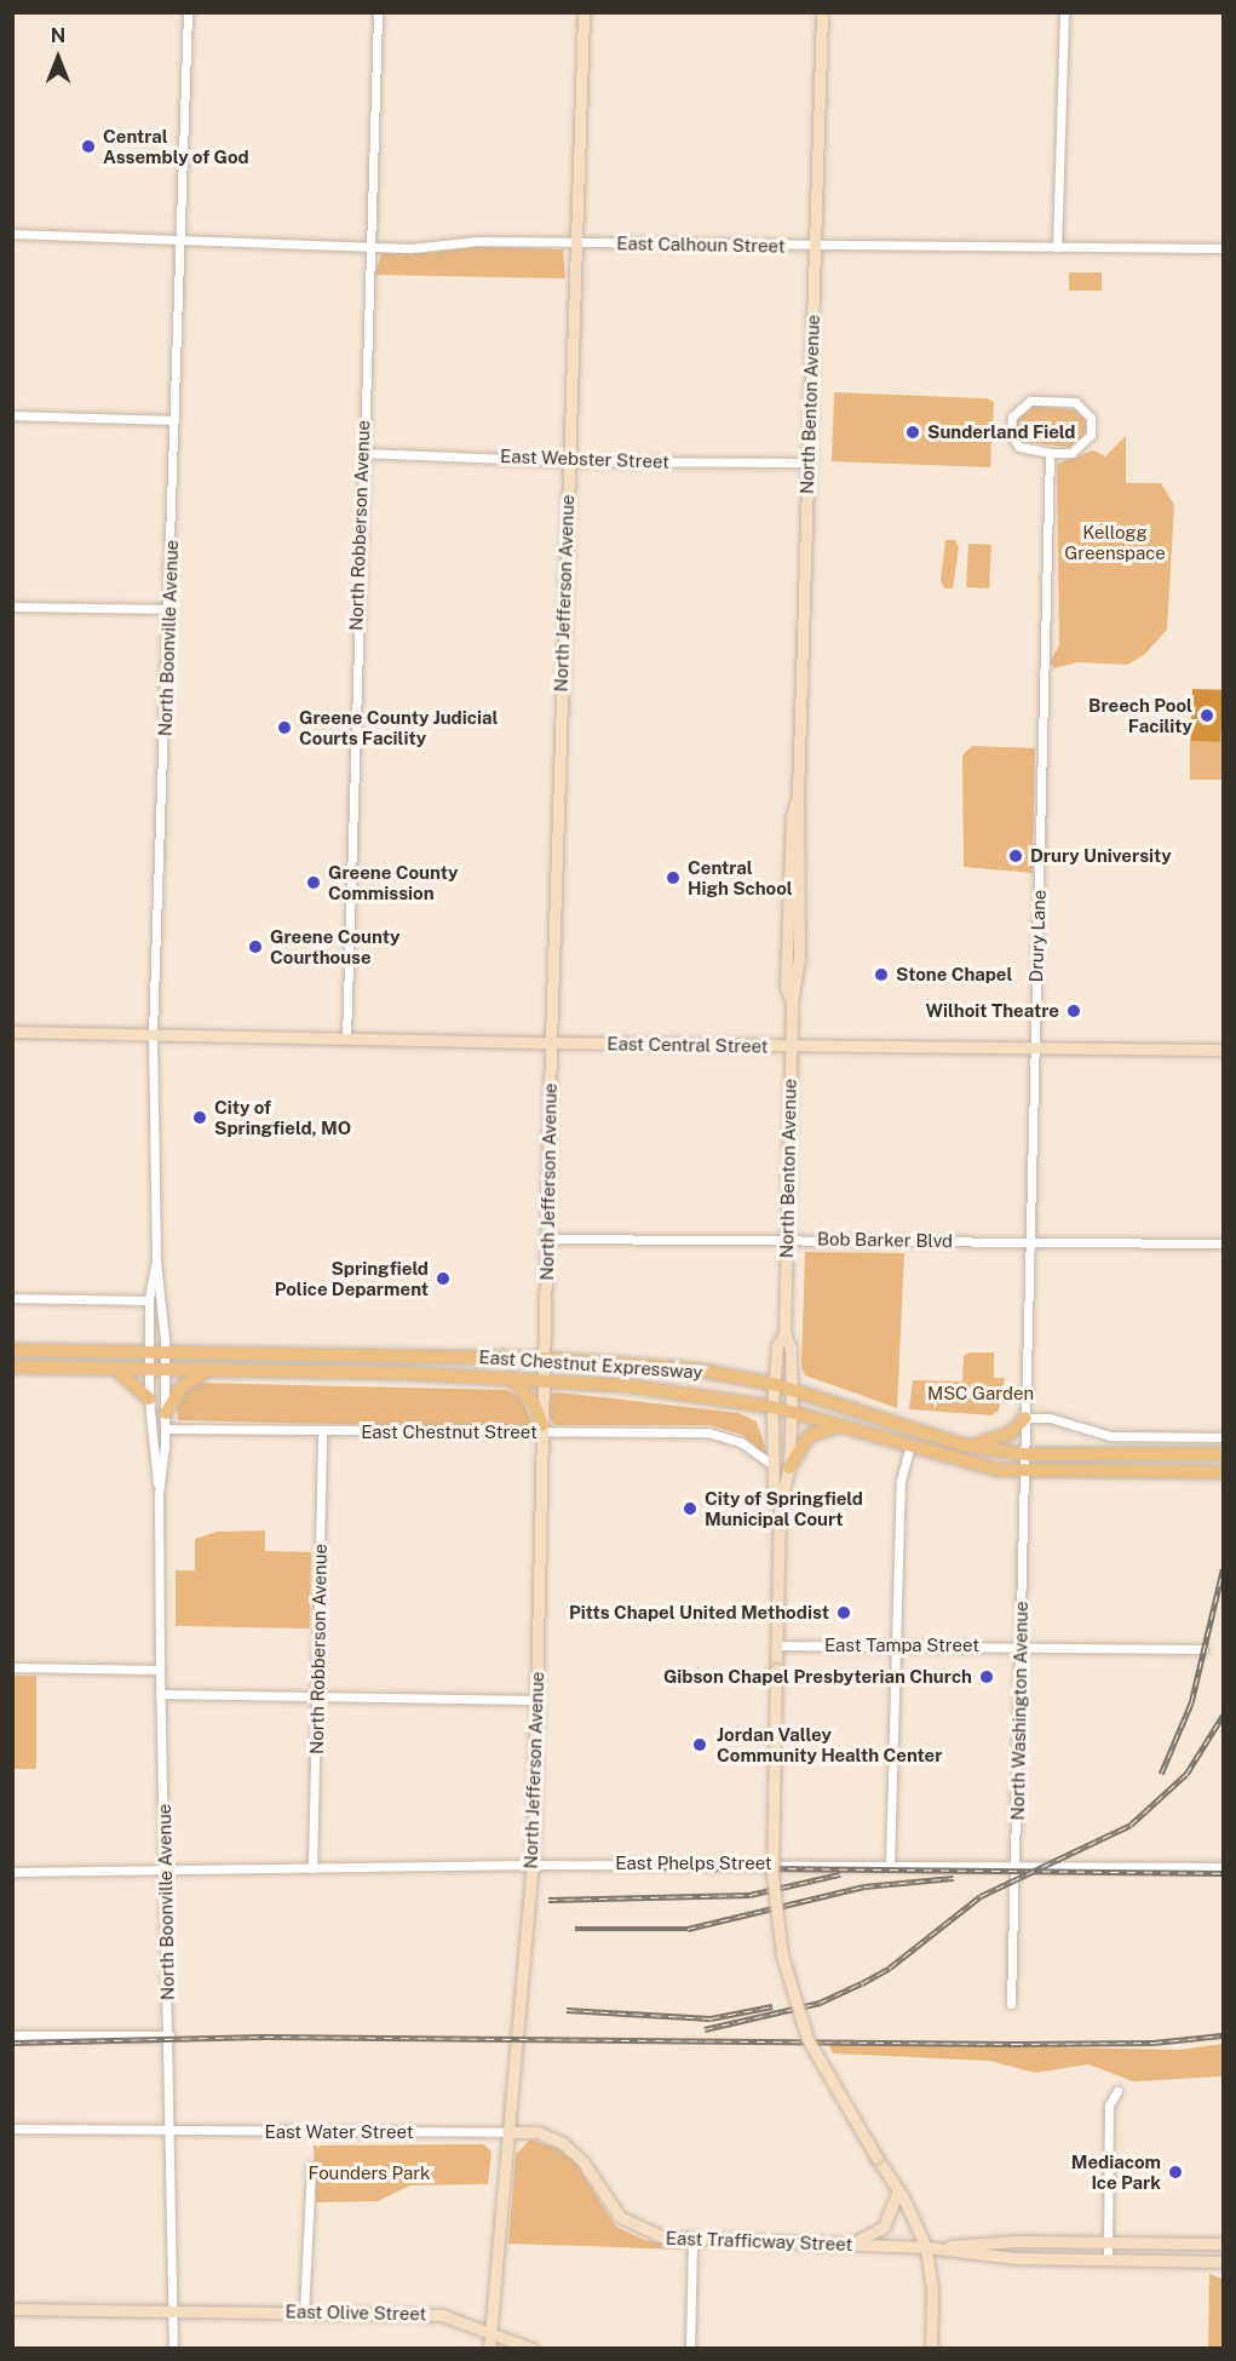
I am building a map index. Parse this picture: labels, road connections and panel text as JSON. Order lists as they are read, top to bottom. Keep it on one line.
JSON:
{"streets":{"main road":["North Benton Avenue","North Jefferson Avenue","East Central Street","East Chestnut Expressway","East Trafficway Street","East Olive Street"],"street":["East Calhoun Street","East Webster Street","North Robberson Avenue","North Boonville Avenue","Drury Lane","Bob Barker Blvd","East Chestnut Street","East Tampa Street","North Washington Avenue","East Phelps Street","East Water Street"]},"crossings":[["East Calhoun Street","North Benton Avenue"],["East Calhoun Street","North Robberson Avenue"],["East Calhoun Street","North Jefferson Avenue"],["East Calhoun Street","North Boonville Avenue"],["North Benton Avenue","East Webster Street"],["North Benton Avenue","East Central Street"],["North Benton Avenue","Bob Barker Blvd"],["North Benton Avenue","East Chestnut Expressway"],["North Benton Avenue","East Chestnut Street"],["North Benton Avenue","East Tampa Street"],["North Benton Avenue","East Trafficway Street"],["East Webster Street","North Robberson Avenue"],["East Webster Street","North Jefferson Avenue"],["North Robberson Avenue","East Central Street"],["North Robberson Avenue","East Chestnut Street"],["North Robberson Avenue","East Phelps Street"],["North Jefferson Avenue","East Central Street"],["North Jefferson Avenue","Bob Barker Blvd"],["North Jefferson Avenue","East Chestnut Expressway"],["North Jefferson Avenue","East Chestnut Street"],["North Jefferson Avenue","East Phelps Street"],["North Jefferson Avenue","East Water Street"],["North Jefferson Avenue","East Trafficway Street"],["North Jefferson Avenue","East Olive Street"],["North Boonville Avenue","East Central Street"],["North Boonville Avenue","East Chestnut Expressway"],["North Boonville Avenue","East Chestnut Street"],["North Boonville Avenue","East Phelps Street"],["North Boonville Avenue","East Water Street"],["North Boonville Avenue","East Olive Street"],["Drury Lane","East Central Street"],["Drury Lane","Bob Barker Blvd"],["Drury Lane","North Washington Avenue"],["East Chestnut Expressway","North Washington Avenue"],["East Tampa Street","North Washington Avenue"],["North Washington Avenue","East Phelps Street"],["East Water Street","East Trafficway Street"]],"parks":["Kellogg Greenspace","MSC Garden","Founders Park"],"places":["Central Assembly of God","Sunderland Field","Breech Pool Facility","Greene County Judicial Courts Facility","Drury University","Central High School","Greene County Commission","Greene County Courthouse","Stone Chapel","Wilhoit Theatre","City of Springfield, MO","Springfield Police Deparment","City of Springfield Municipal Court","Pitts Chapel United Methodist","Gibson Chapel Presbyterian Church","Jordan Valley Community Health Center","Mediacom Ice Park"],"north":"top"}
